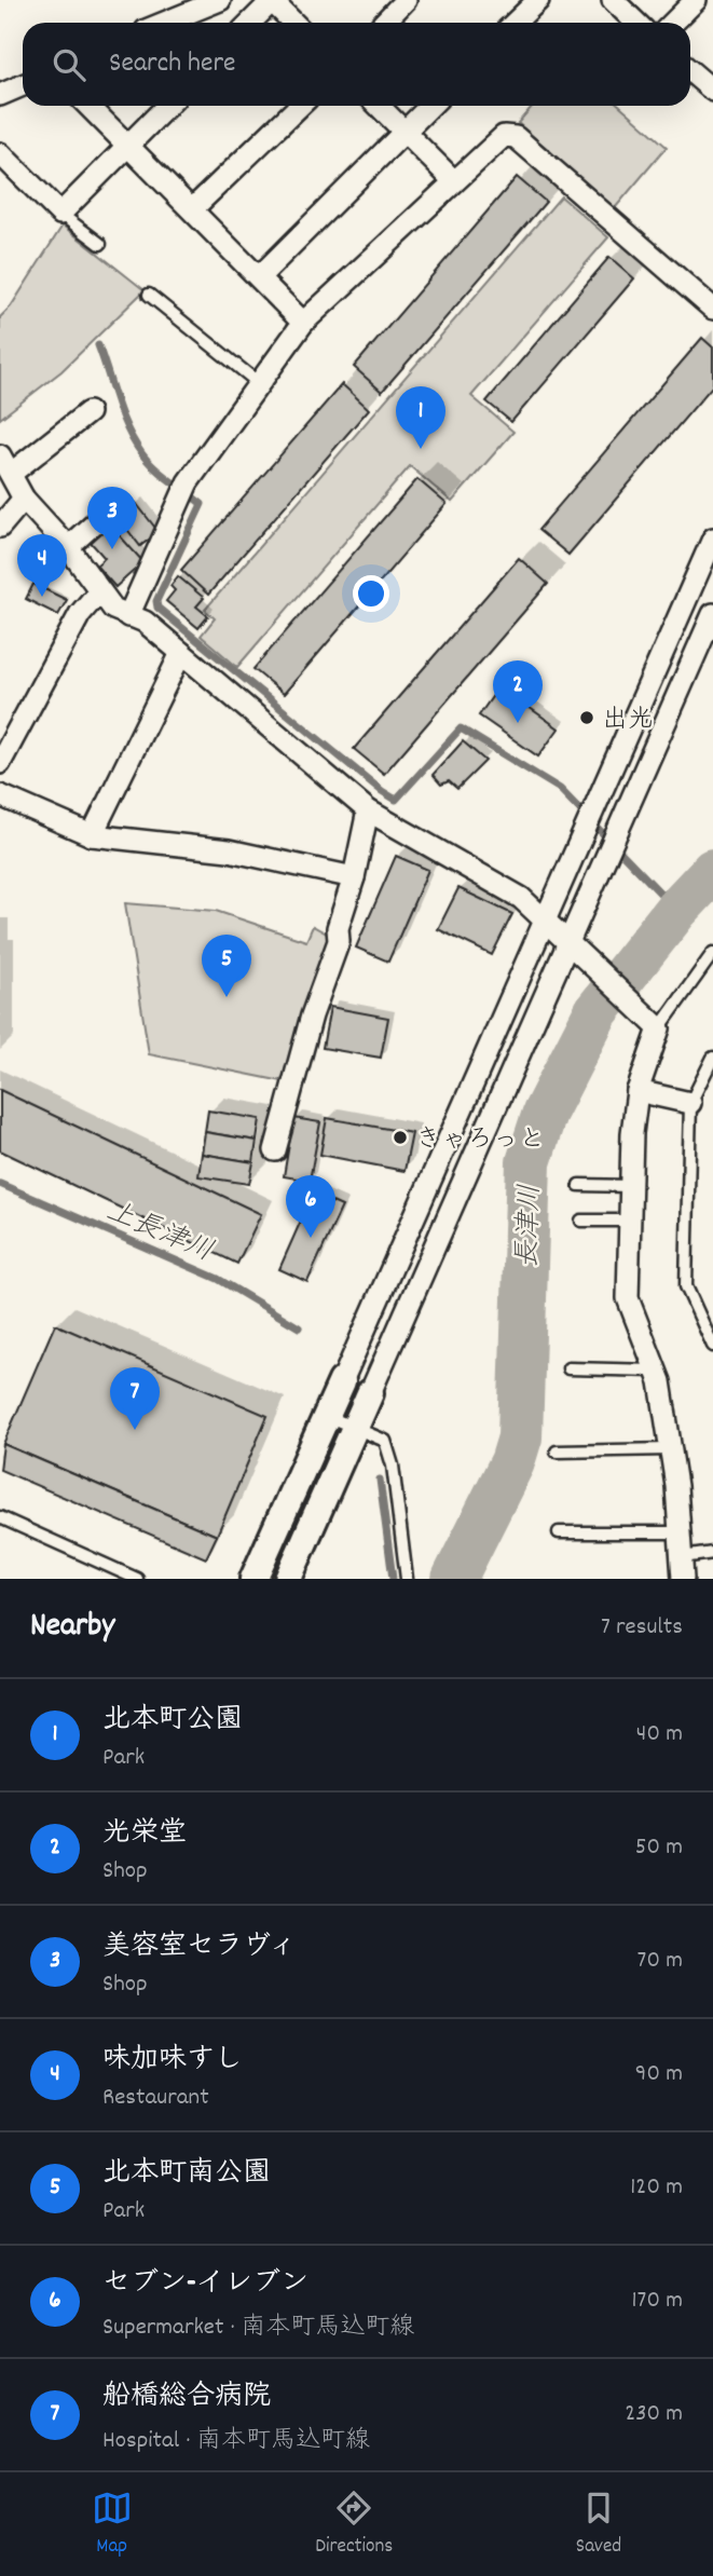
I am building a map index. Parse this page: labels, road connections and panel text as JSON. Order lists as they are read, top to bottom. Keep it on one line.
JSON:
{"water":["長津川","上長津川"],"places":["出光","きゃろっと"],"page":{"search":"Search here","pins":["1","3","4","2","5","6","7"],"heading":["Nearby","7 results"],"list":[{"mark":"1","name":"北本町公園","note":"Park","value":"40 m"},{"mark":"2","name":"光栄堂","note":"Shop","value":"50 m"},{"mark":"3","name":"美容室セラヴィ","note":"Shop","value":"70 m"},{"mark":"4","name":"味加味すし","note":"Restaurant","value":"90 m"},{"mark":"5","name":"北本町南公園","note":"Park","value":"120 m"},{"mark":"6","name":"セブン-イレブン","note":"Supermarket · 南本町馬込町線","value":"170 m"},{"mark":"7","name":"船橋総合病院","note":"Hospital · 南本町馬込町線","value":"230 m"}],"nav":["Map","Directions","Saved"]}}
